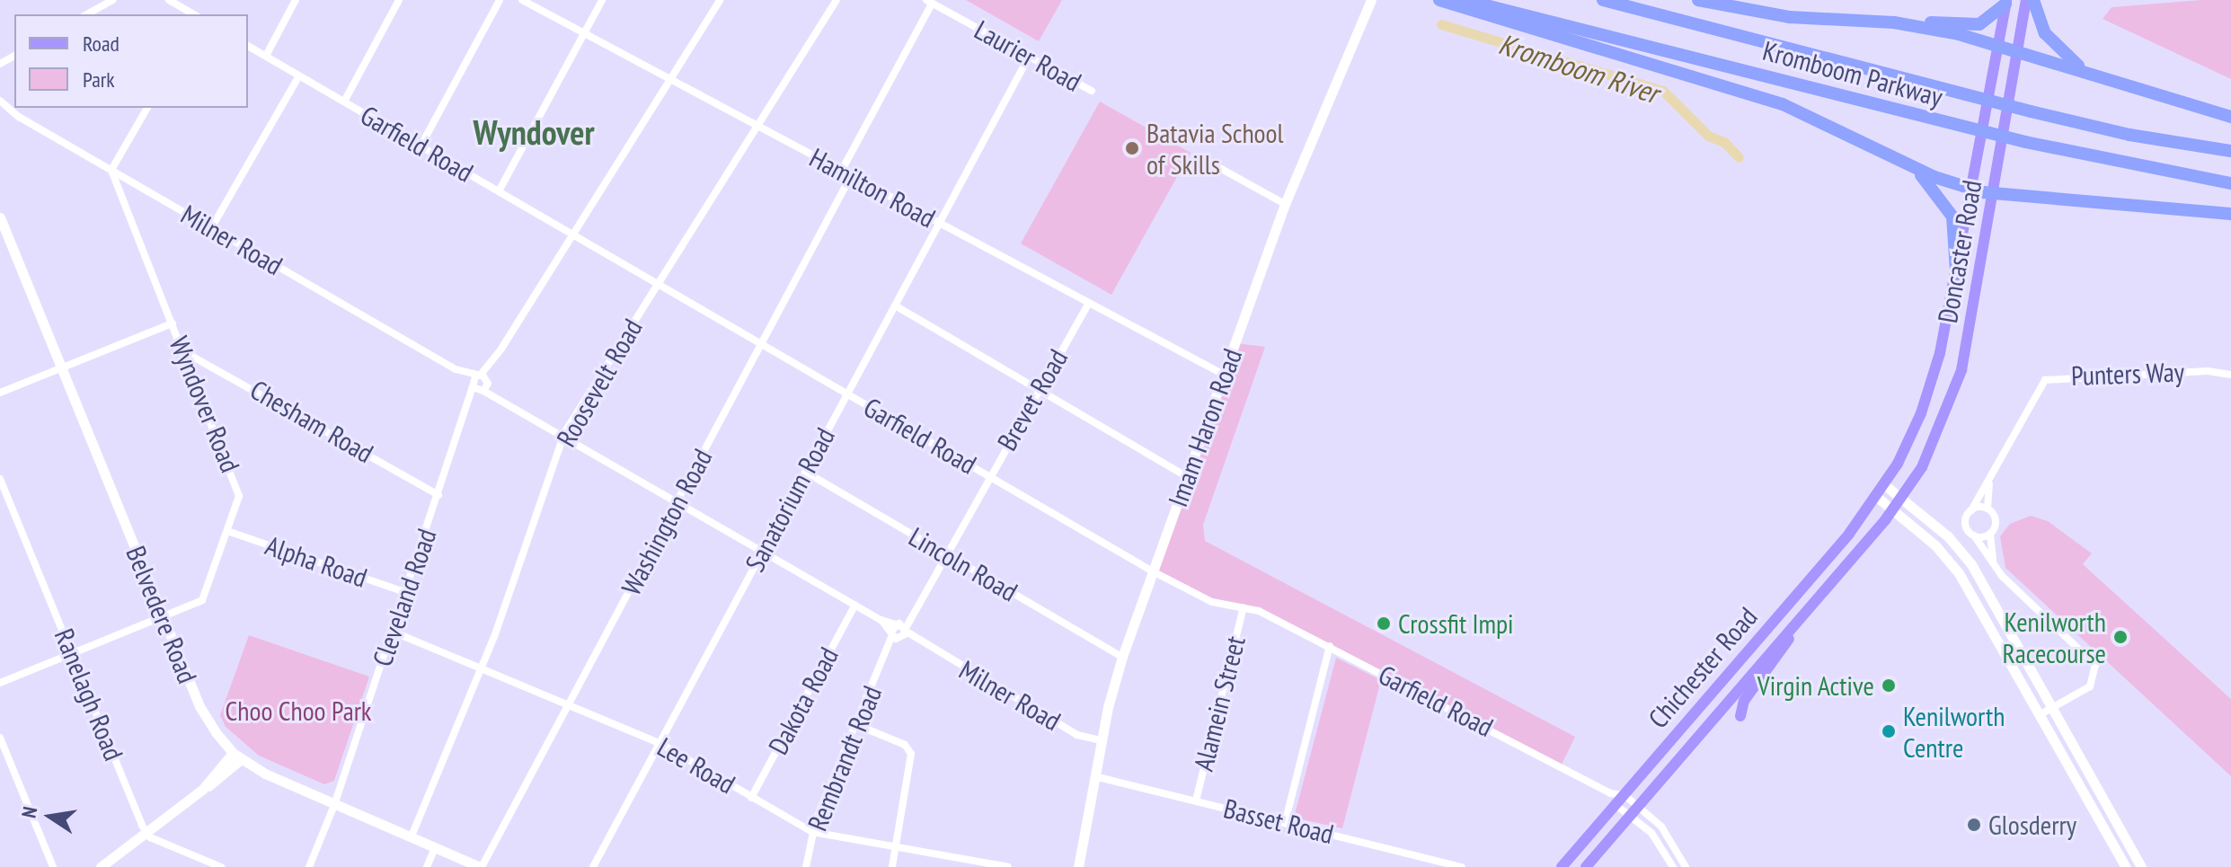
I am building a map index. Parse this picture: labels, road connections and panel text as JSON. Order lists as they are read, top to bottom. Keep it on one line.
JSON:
{"streets":{"highway":["Kromboom Parkway"],"main road":["Doncaster Road","Chichester Road"],"street":["Laurier Road","Garfield Road","Hamilton Road","Milner Road","Punters Way","Roosevelt Road","Brevet Road","Wyndover Road","Chesham Road","Imam Haron Road","Sanatorium Road","Washington Road","Alpha Road","Lincoln Road","Cleveland Road","Belvedere Road","Ranelagh Road","Dakota Road","Alamein Street","Rembrandt Road","Lee Road","Basset Road"]},"crossings":[["Laurier Road","Sanatorium Road"],["Garfield Road","Roosevelt Road"],["Garfield Road","Brevet Road"],["Garfield Road","Imam Haron Road"],["Garfield Road","Sanatorium Road"],["Garfield Road","Washington Road"],["Garfield Road","Cleveland Road"],["Garfield Road","Chichester Road"],["Garfield Road","Alamein Street"],["Hamilton Road","Roosevelt Road"],["Hamilton Road","Brevet Road"],["Hamilton Road","Imam Haron Road"],["Hamilton Road","Sanatorium Road"],["Hamilton Road","Washington Road"],["Hamilton Road","Cleveland Road"],["Milner Road","Roosevelt Road"],["Milner Road","Brevet Road"],["Milner Road","Wyndover Road"],["Milner Road","Imam Haron Road"],["Milner Road","Sanatorium Road"],["Milner Road","Washington Road"],["Milner Road","Cleveland Road"],["Milner Road","Dakota Road"],["Milner Road","Rembrandt Road"],["Doncaster Road","Chichester Road"],["Roosevelt Road","Belvedere Road"],["Roosevelt Road","Lee Road"],["Brevet Road","Lincoln Road"],["Brevet Road","Rembrandt Road"],["Wyndover Road","Chesham Road"],["Wyndover Road","Alpha Road"],["Wyndover Road","Belvedere Road"],["Wyndover Road","Ranelagh Road"],["Chesham Road","Cleveland Road"],["Imam Haron Road","Lincoln Road"],["Imam Haron Road","Basset Road"],["Sanatorium Road","Lincoln Road"],["Sanatorium Road","Lee Road"],["Washington Road","Belvedere Road"],["Washington Road","Lee Road"],["Alpha Road","Cleveland Road"],["Cleveland Road","Belvedere Road"],["Cleveland Road","Lee Road"],["Dakota Road","Lee Road"],["Alamein Street","Basset Road"],["Rembrandt Road","Lee Road"]],"districts":["Wyndover"],"water":["Kromboom River"],"parks":["Choo Choo Park"],"places":["Batavia School of Skills","Crossfit Impi","Kenilworth Racecourse","Virgin Active","Kenilworth Centre","Glosderry"],"legend":["Road","Park"],"north":"left"}
